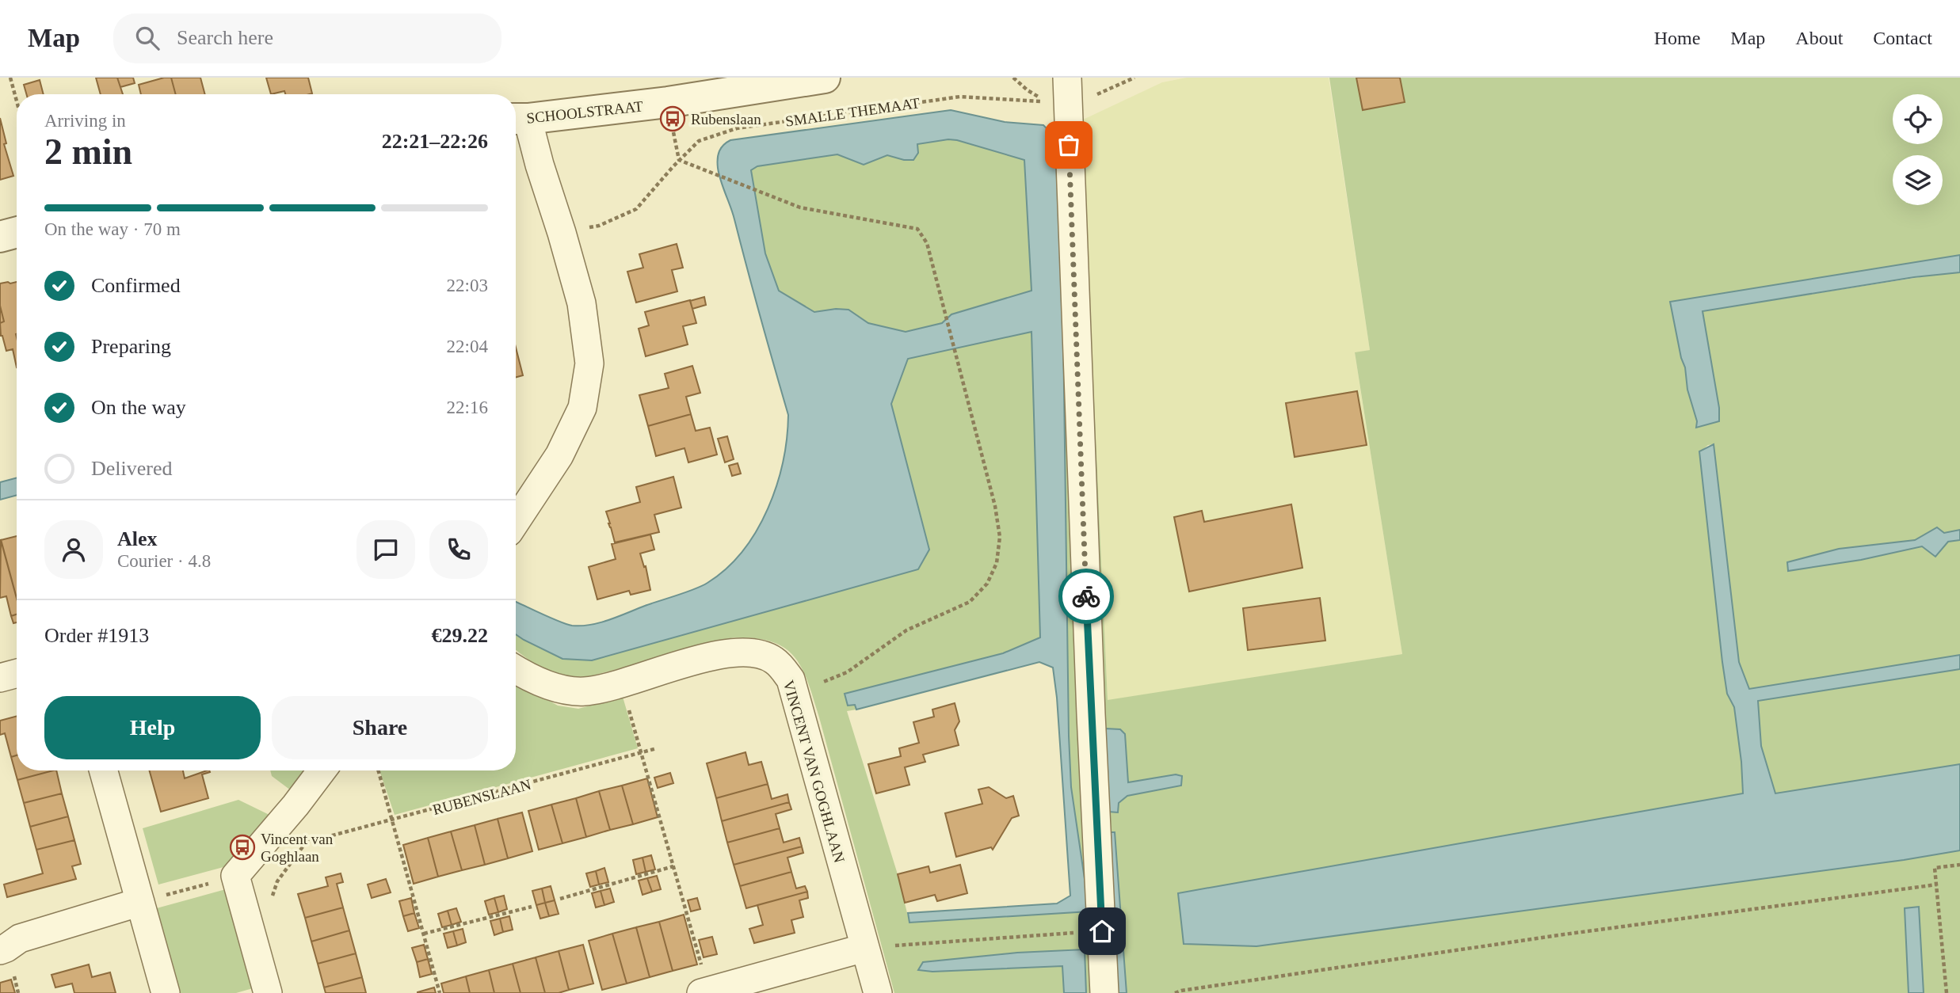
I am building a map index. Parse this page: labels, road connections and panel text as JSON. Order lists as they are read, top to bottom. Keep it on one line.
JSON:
{"streets":{"street":["SCHOOLSTRAAT","VINCENT VAN GOGHLAAN"],"path":["SMALLE THEMAAT","RUBENSLAAN"]},"places":{"bus stop":["Rubenslaan","Vincent van Goghlaan"]},"page":{"header":"Map","search":"Search here","nav":["Home","Map","About","Contact"],"heading":["2 min","Arriving in","22:21–22:26"],"panel":["Alex","Courier · 4.8","Order #1913","€29.22"],"bar":"On the way · 70 m","list":[["Confirmed","22:03"],["Preparing","22:04"],["On the way","22:16"],"Delivered"],"buttons":["Help","Share"]}}
